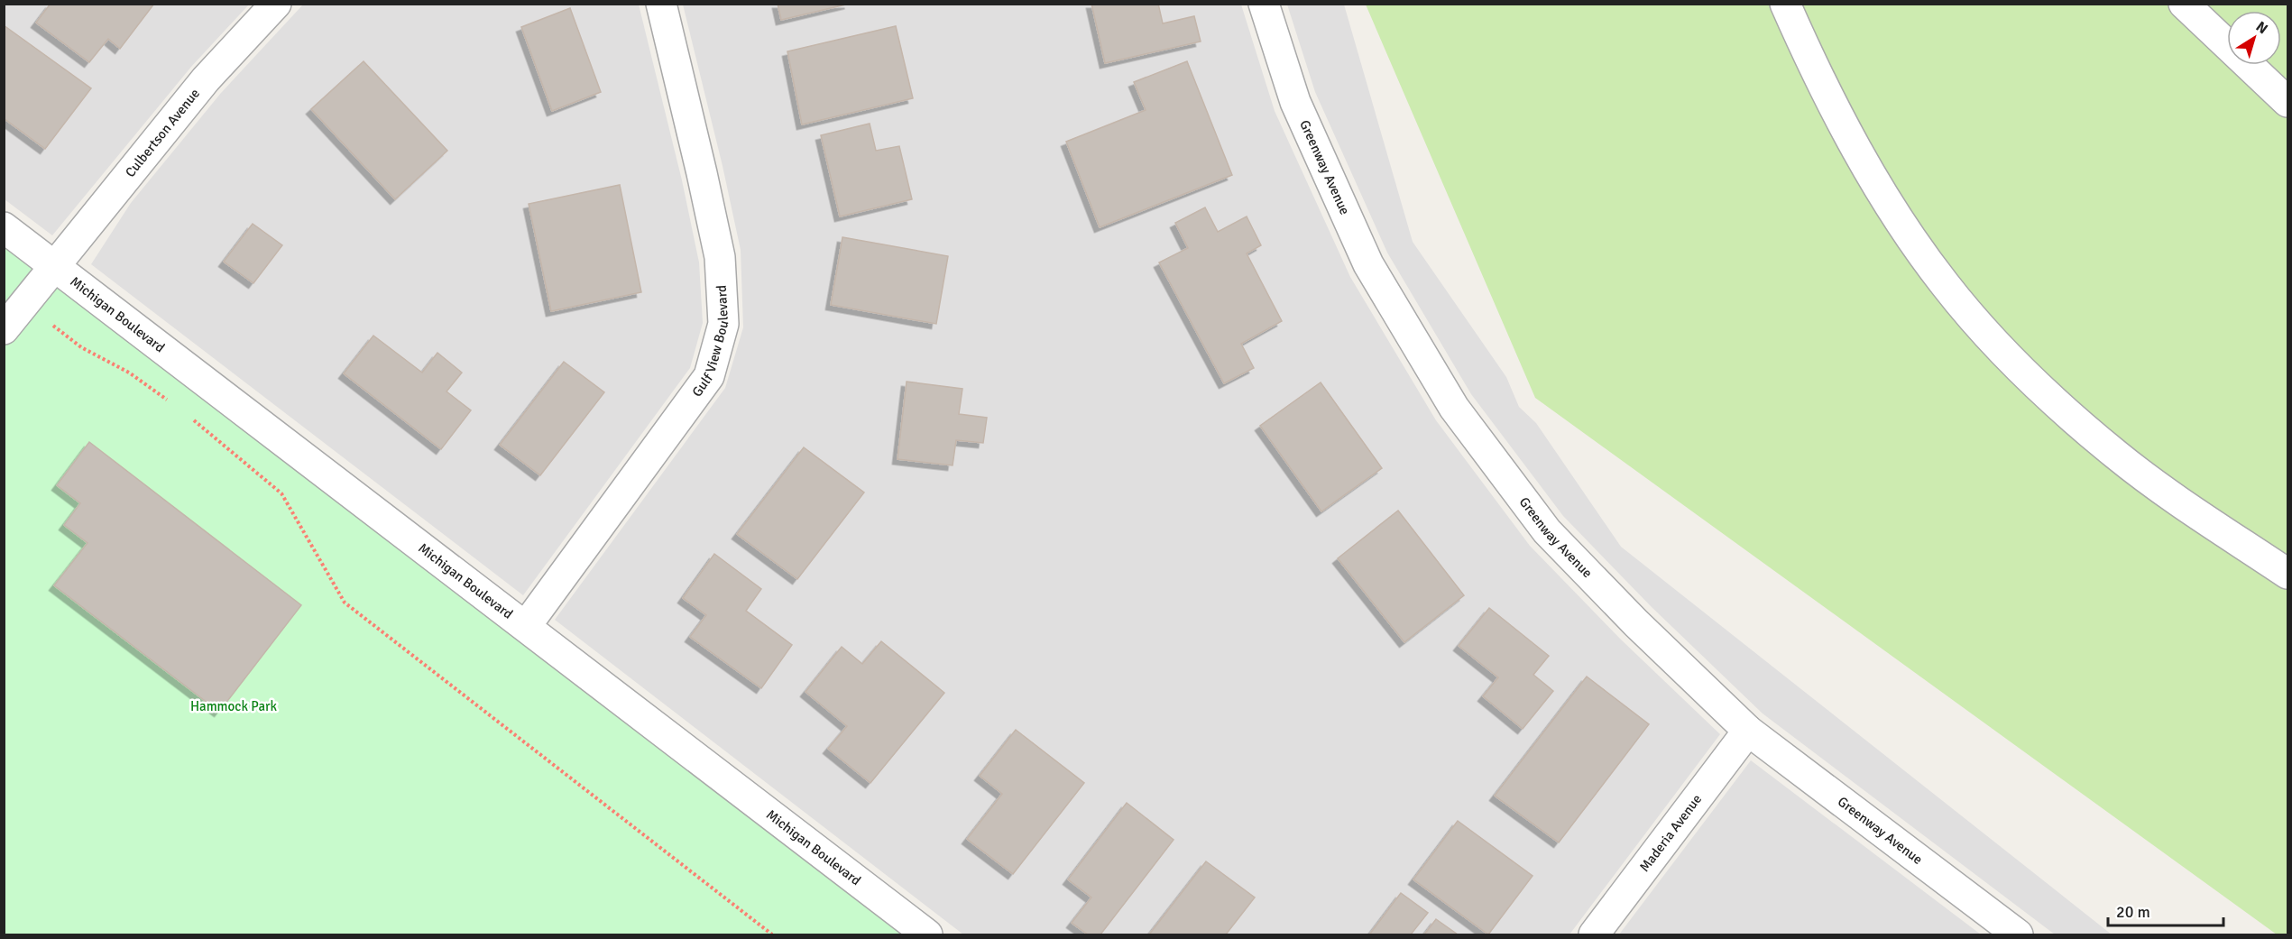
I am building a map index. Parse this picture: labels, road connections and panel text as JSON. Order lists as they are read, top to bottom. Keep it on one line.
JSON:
{"streets":{"street":["Culbertson Avenue","Greenway Avenue","Michigan Boulevard","Gulf View Boulevard","Maderia Avenue"]},"crossings":[["Culbertson Avenue","Michigan Boulevard"],["Greenway Avenue","Maderia Avenue"],["Michigan Boulevard","Gulf View Boulevard"]],"parks":["Hammock Park"],"scale_bar":"20 m","north":"top right"}
